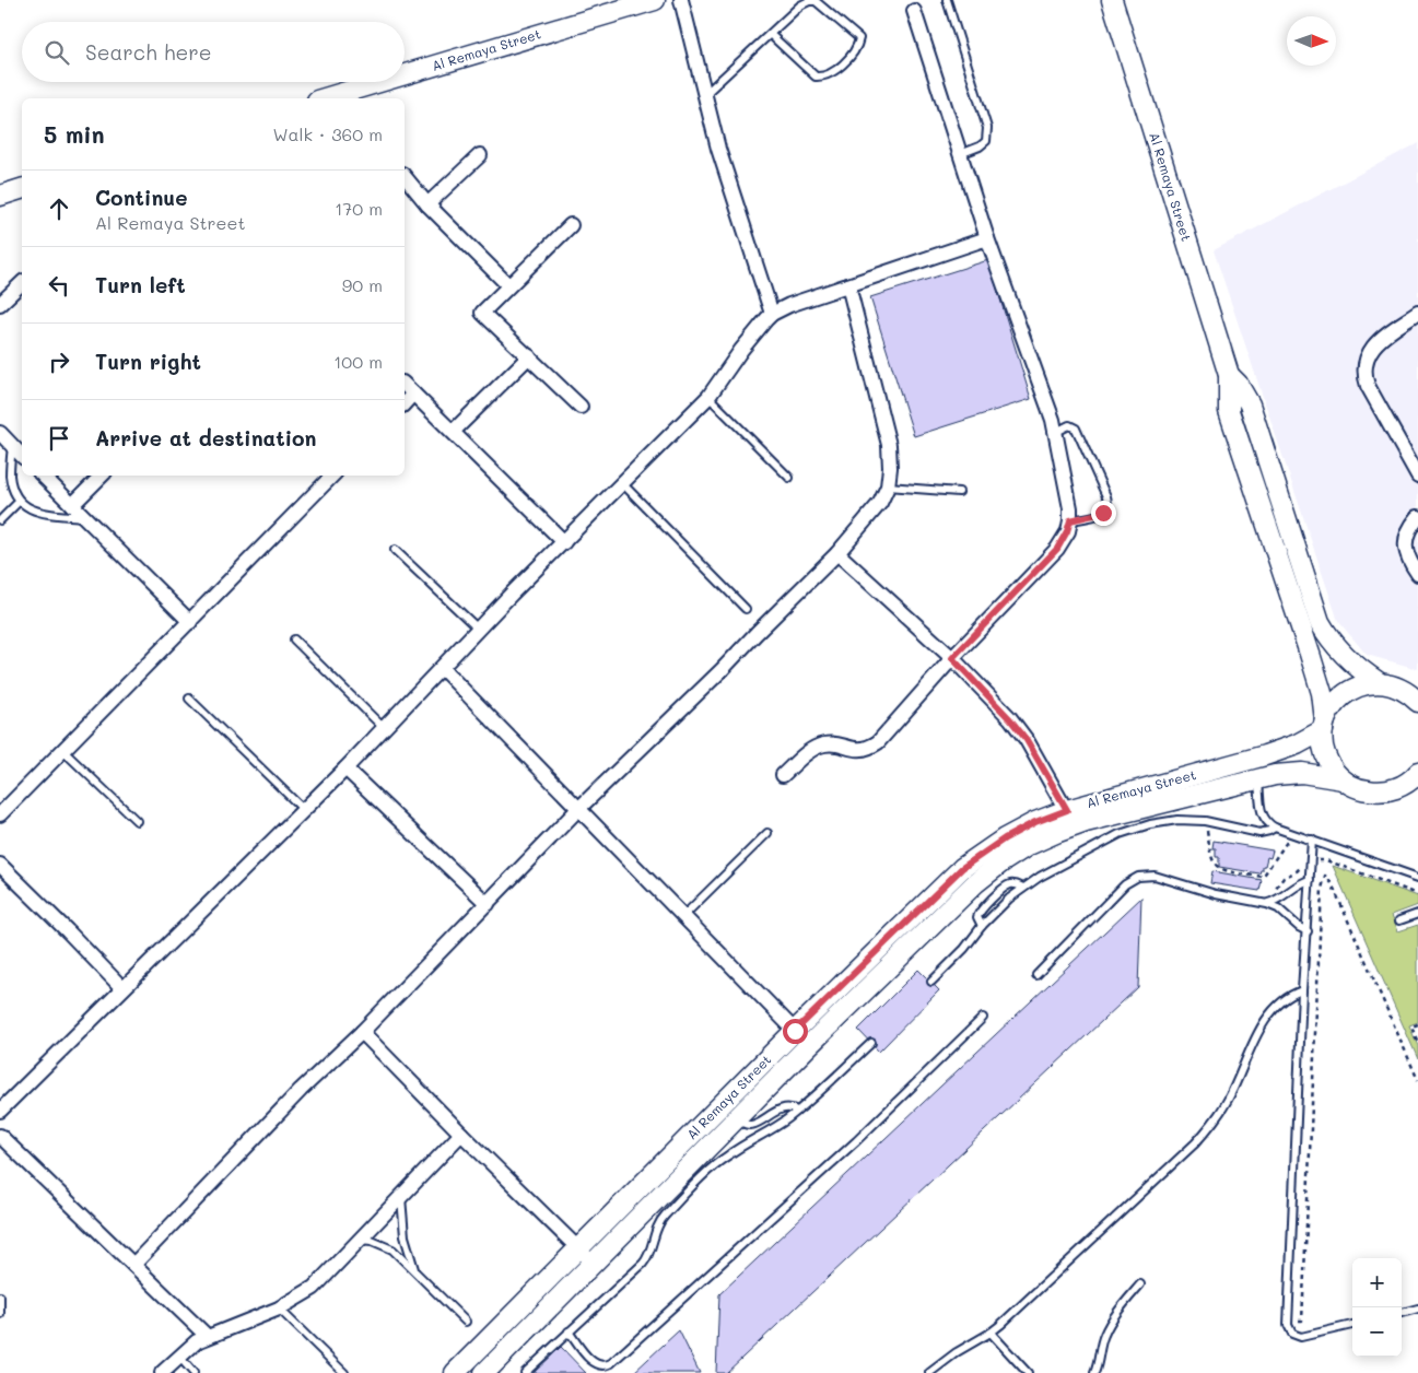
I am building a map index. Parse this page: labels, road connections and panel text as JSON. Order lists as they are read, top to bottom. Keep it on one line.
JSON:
{"streets":{"street":["Al Remaya Street"]},"north":"right","page":{"search":"Search here","heading":["5 min","Walk · 360 m"],"list":[["Continue","Al Remaya Street","170 m"],["Turn left","90 m"],["Turn right","100 m"],"Arrive at destination"],"map_buttons":["+","−"]}}
